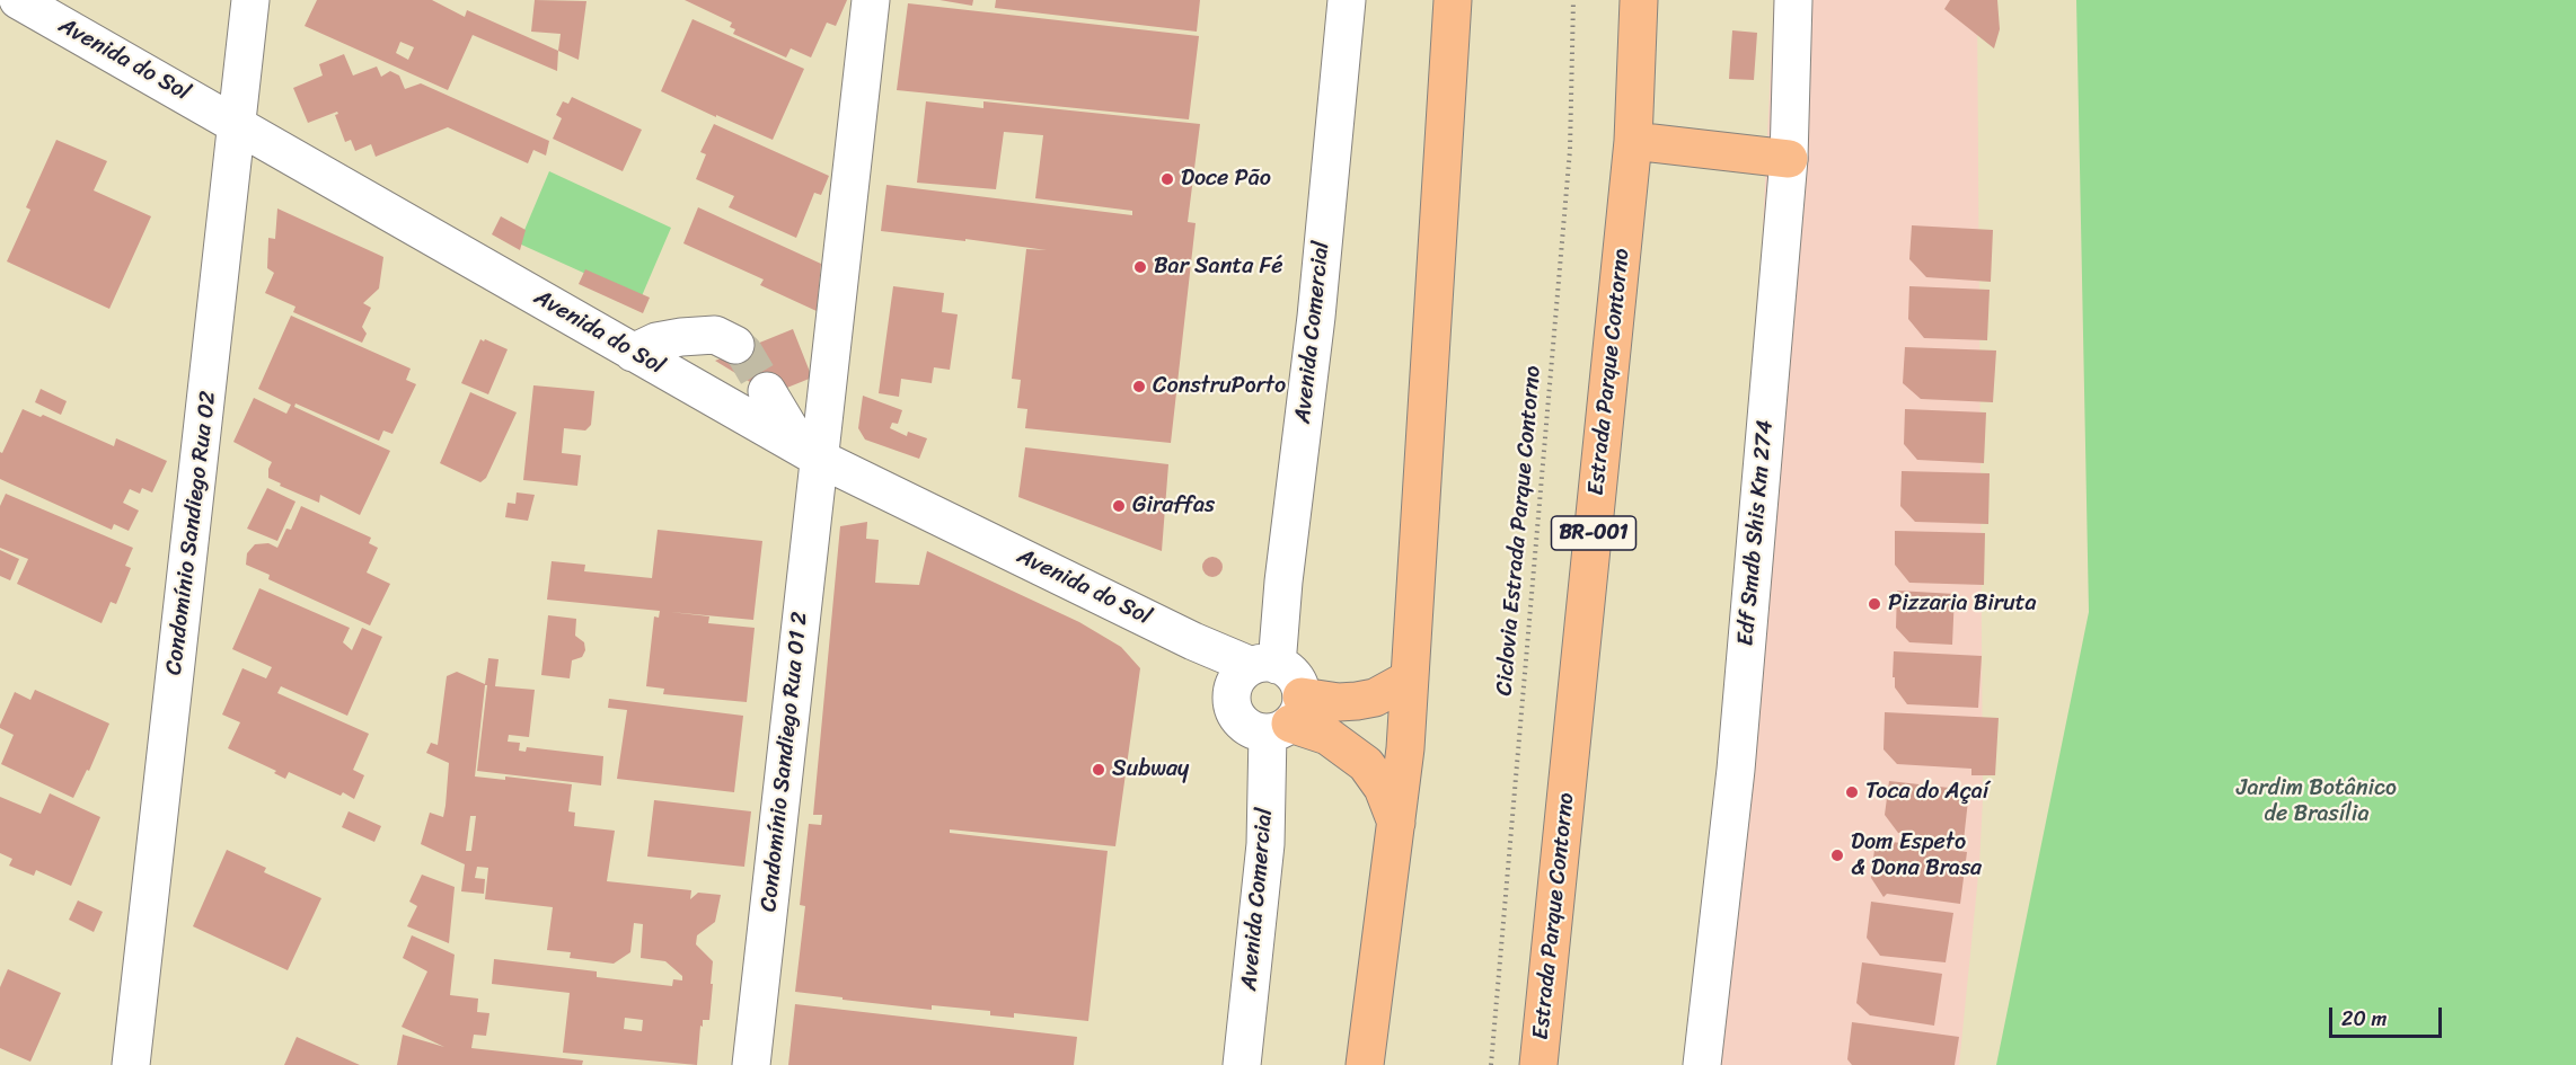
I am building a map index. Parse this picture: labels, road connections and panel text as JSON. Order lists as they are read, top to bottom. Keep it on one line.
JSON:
{"streets":{"highway":["Estrada Parque Contorno","BR-001"],"street":["Avenida do Sol","Avenida Comercial","Condomínio Sandiego Rua 02","Edf Smdb Shis Km 274","Condomínio Sandiego Rua 01 2"],"path":["Ciclovia Estrada Parque Contorno"]},"crossings":[["Avenida do Sol","Avenida Comercial"],["Avenida do Sol","Condomínio Sandiego Rua 02"],["Avenida do Sol","Condomínio Sandiego Rua 01 2"]],"parks":["Jardim Botânico de Brasília"],"places":["Doce Pão","Bar Santa Fé","ConstruPorto","Giraffas","Pizzaria Biruta","Subway","Toca do Açaí","Dom Espeto & Dona Brasa"],"scale_bar":"20 m"}
